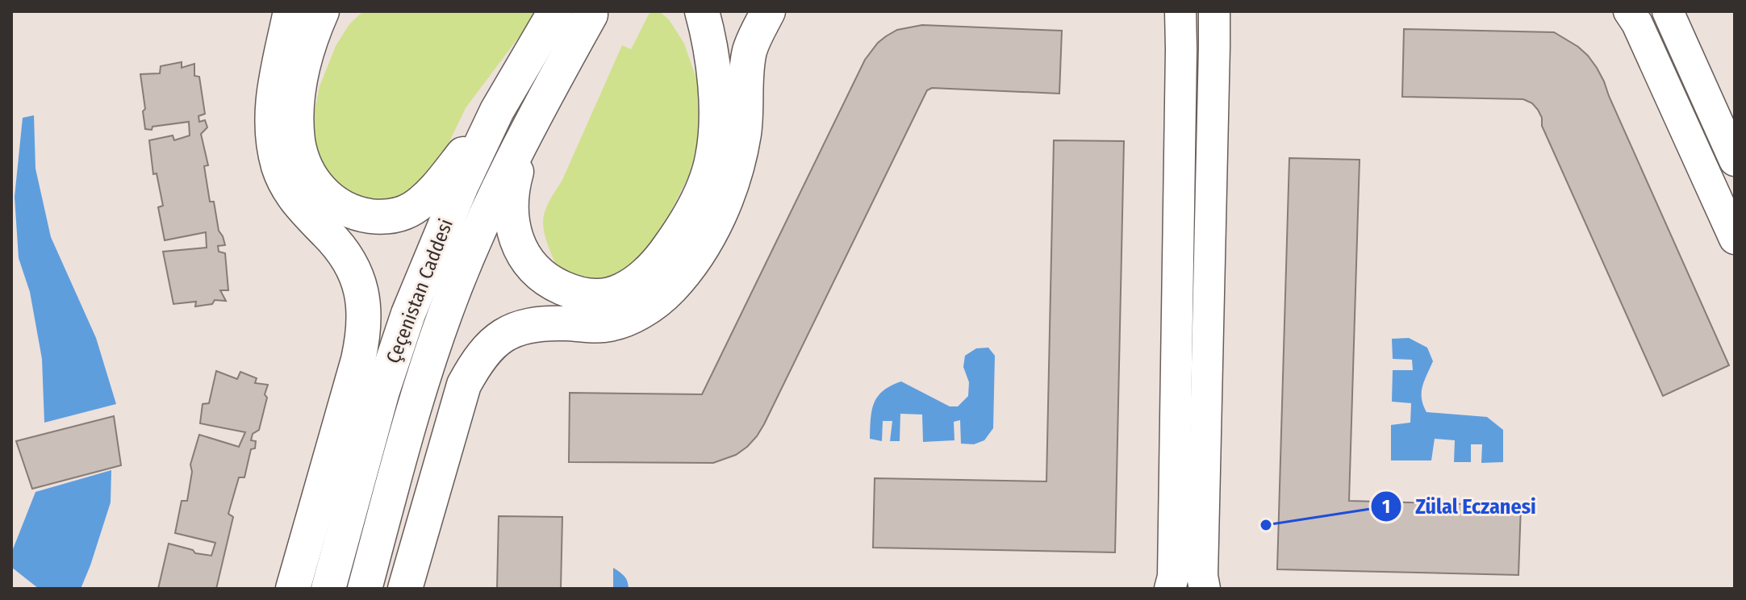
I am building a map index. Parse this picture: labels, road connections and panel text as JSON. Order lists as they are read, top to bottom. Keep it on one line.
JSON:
{"streets":{"main road":["Çeçenistan Caddesi"]},"places":["Zülal Eczanesi"]}
